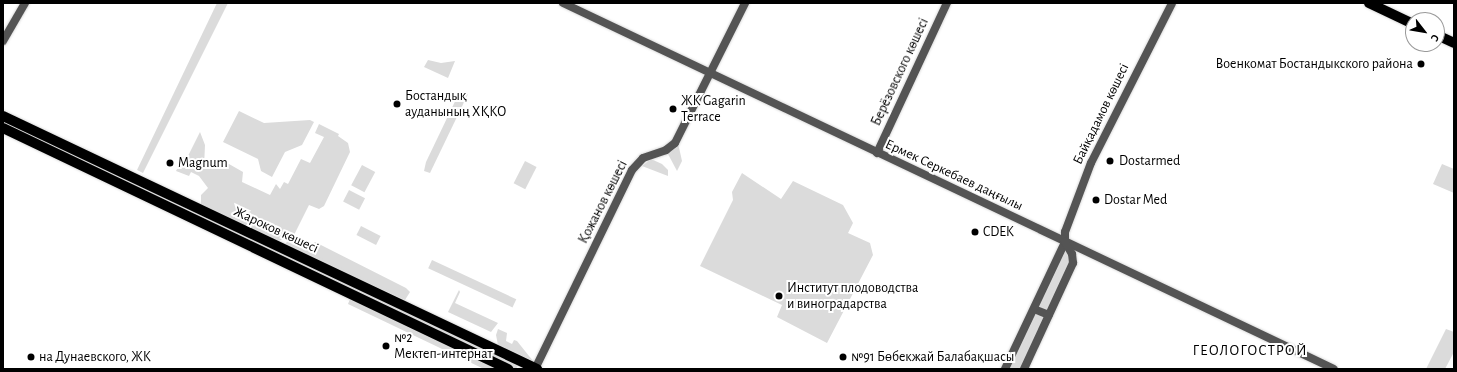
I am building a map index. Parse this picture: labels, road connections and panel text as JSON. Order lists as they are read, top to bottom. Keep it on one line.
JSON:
{"streets":{"main road":["Жароков көшесі"],"street":["Берёзовского көшесі","Байқадамов көшесі","Ермек Серкебаев даңғылы","Қожанов көшесі"]},"crossings":[["Берёзовского көшесі","Ермек Серкебаев даңғылы"],["Байқадамов көшесі","Ермек Серкебаев даңғылы"],["Ермек Серкебаев даңғылы","Қожанов көшесі"],["Қожанов көшесі","Жароков көшесі"]],"districts":["ГЕОЛОГОСТРОЙ"],"places":["Военкомат Бостандыкского района","Бостандық ауданының ХҚКО","ЖК Gagarin Terrace","Dostarmed","Magnum","Dostar Med","CDEK","Институт плодоводства и виноградарства","№2 Мектеп-интернат","на Дунаевского, ЖК","№91 Бөбекжай Балабақшасы"],"north":"bottom right"}
